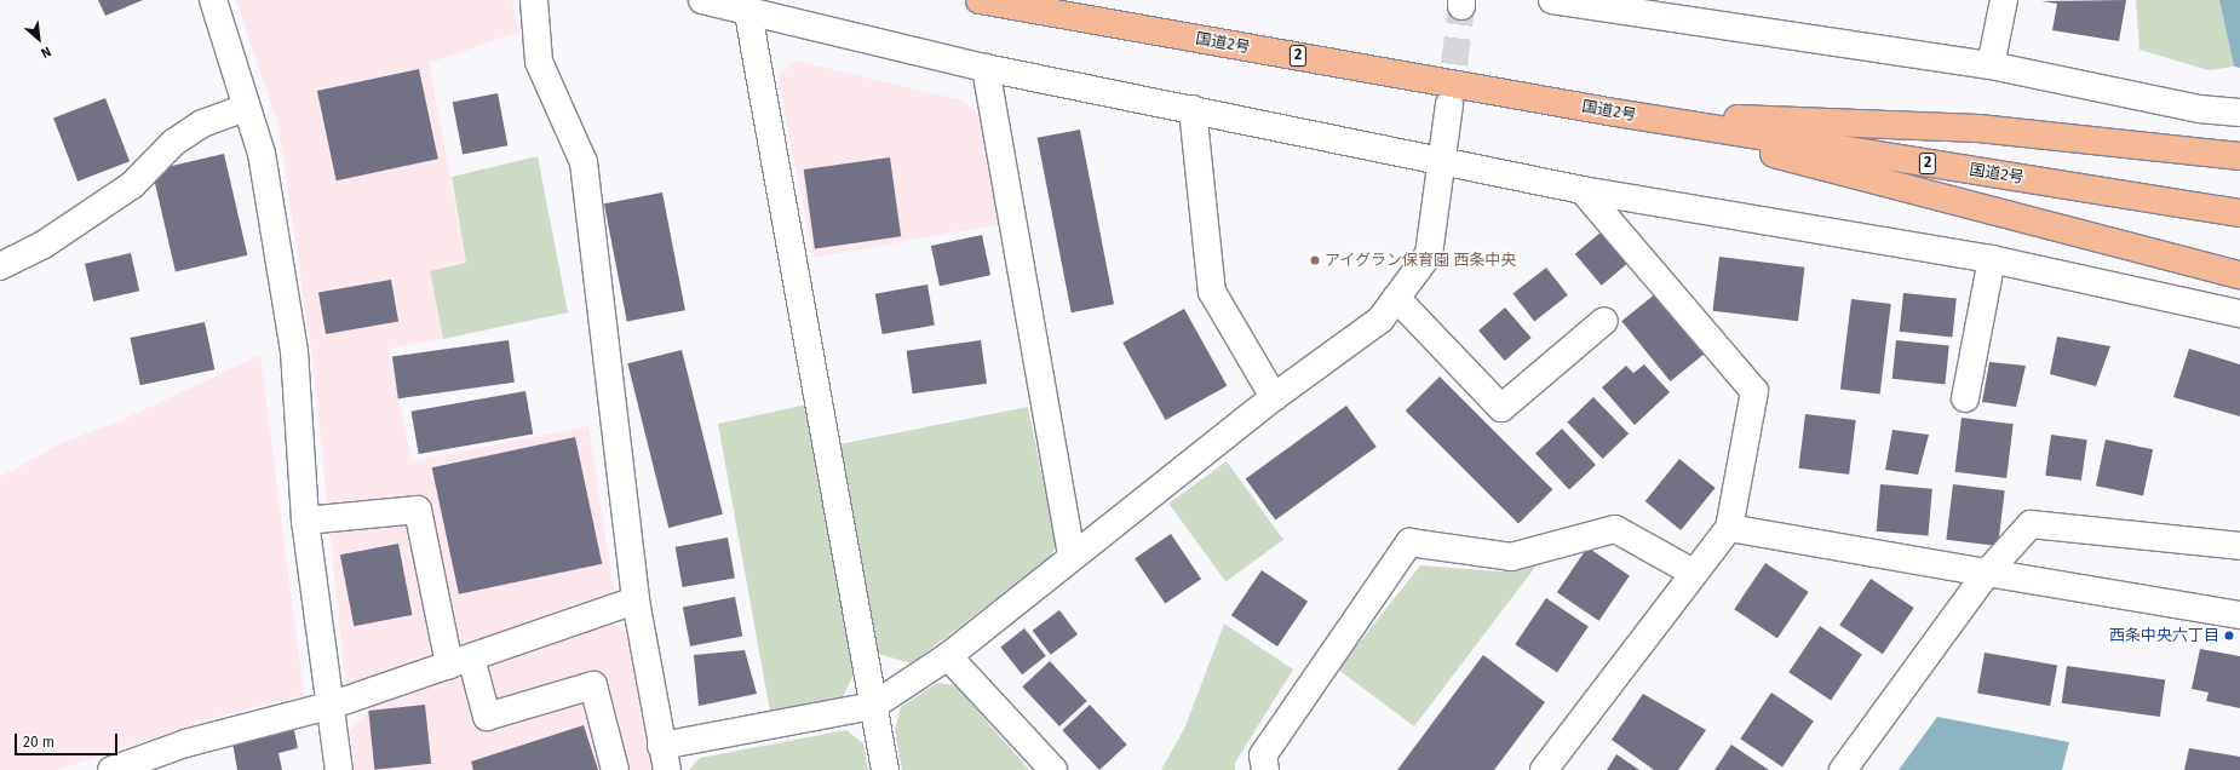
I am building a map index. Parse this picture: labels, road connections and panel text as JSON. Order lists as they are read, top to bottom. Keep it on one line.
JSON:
{"streets":{"highway":["国道2号","2"]},"places":["アイグラン保育園 西条中央","西条中央六丁目"],"scale_bar":"20 m","north":"bottom right"}
